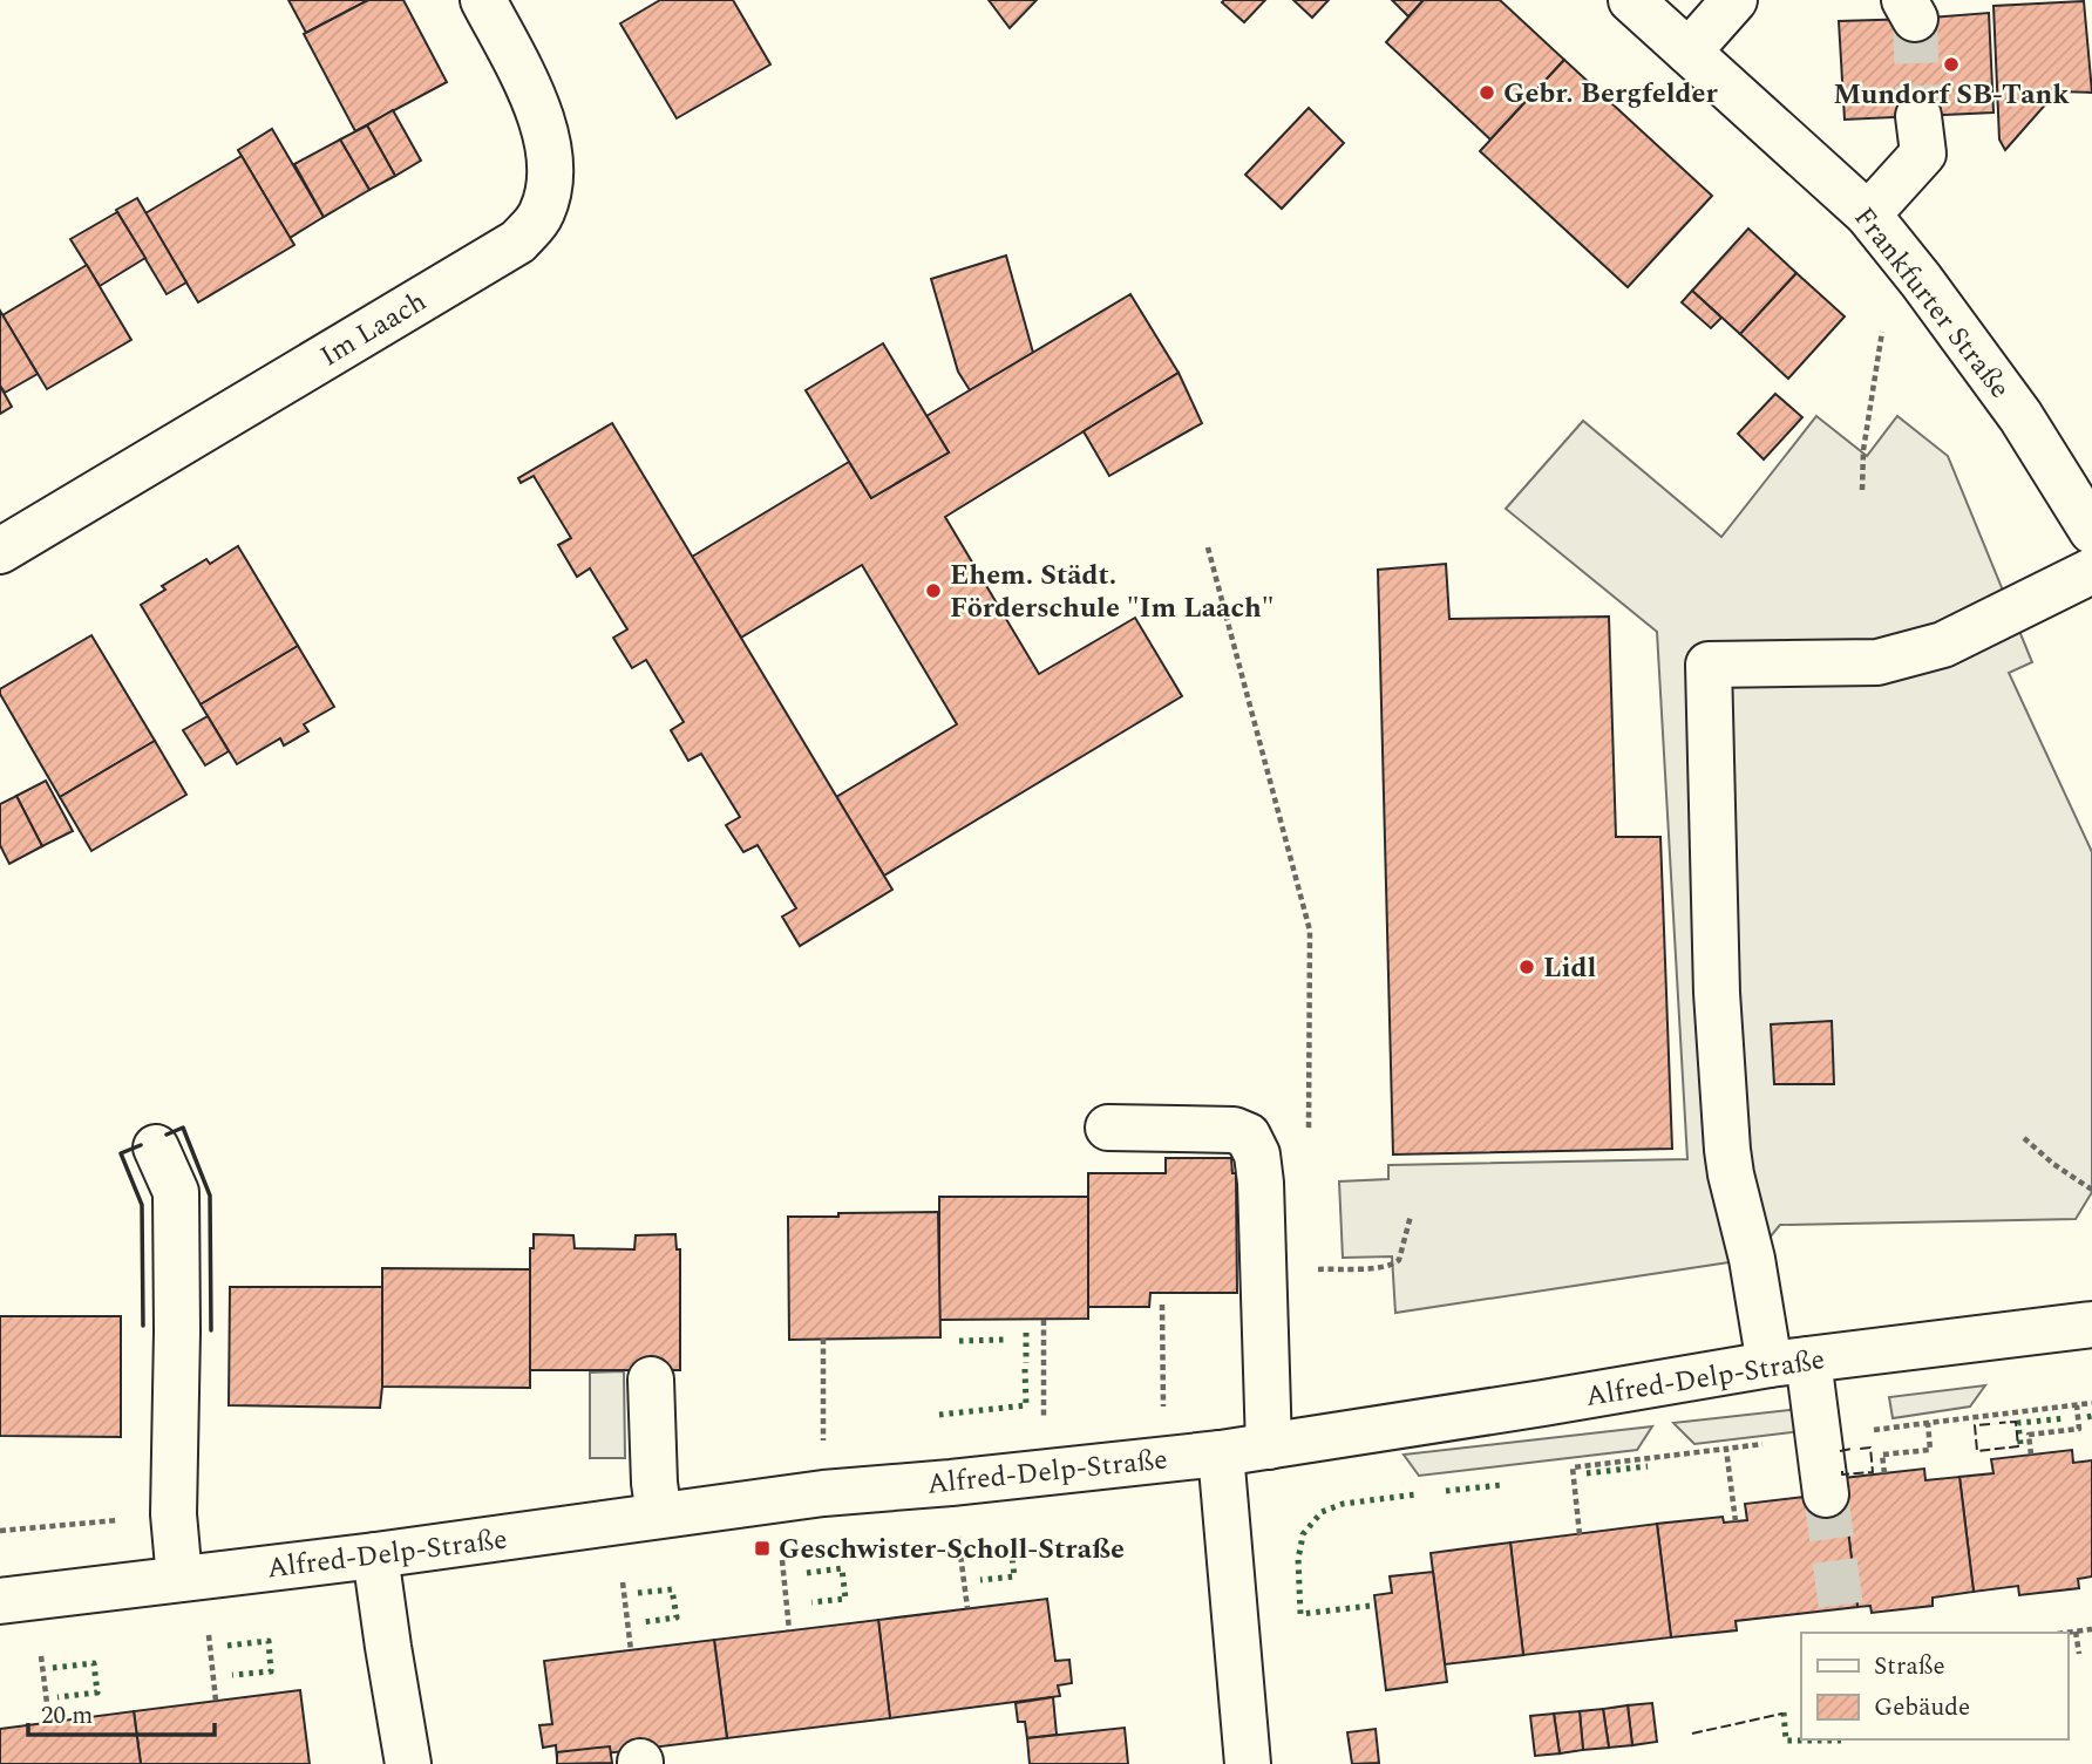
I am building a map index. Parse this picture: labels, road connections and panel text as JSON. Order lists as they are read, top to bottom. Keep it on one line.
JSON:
{"streets":{"street":["Frankfurter Straße","Im Laach","Alfred-Delp-Straße"]},"places":{"other":["Mundorf SB-Tank","Gebr. Bergfelder","Ehem. Städt. Förderschule \"Im Laach\"","Lidl"],"transit":["Geschwister-Scholl-Straße"]},"legend":["Straße","Gebäude"],"scale_bar":"20 m"}
